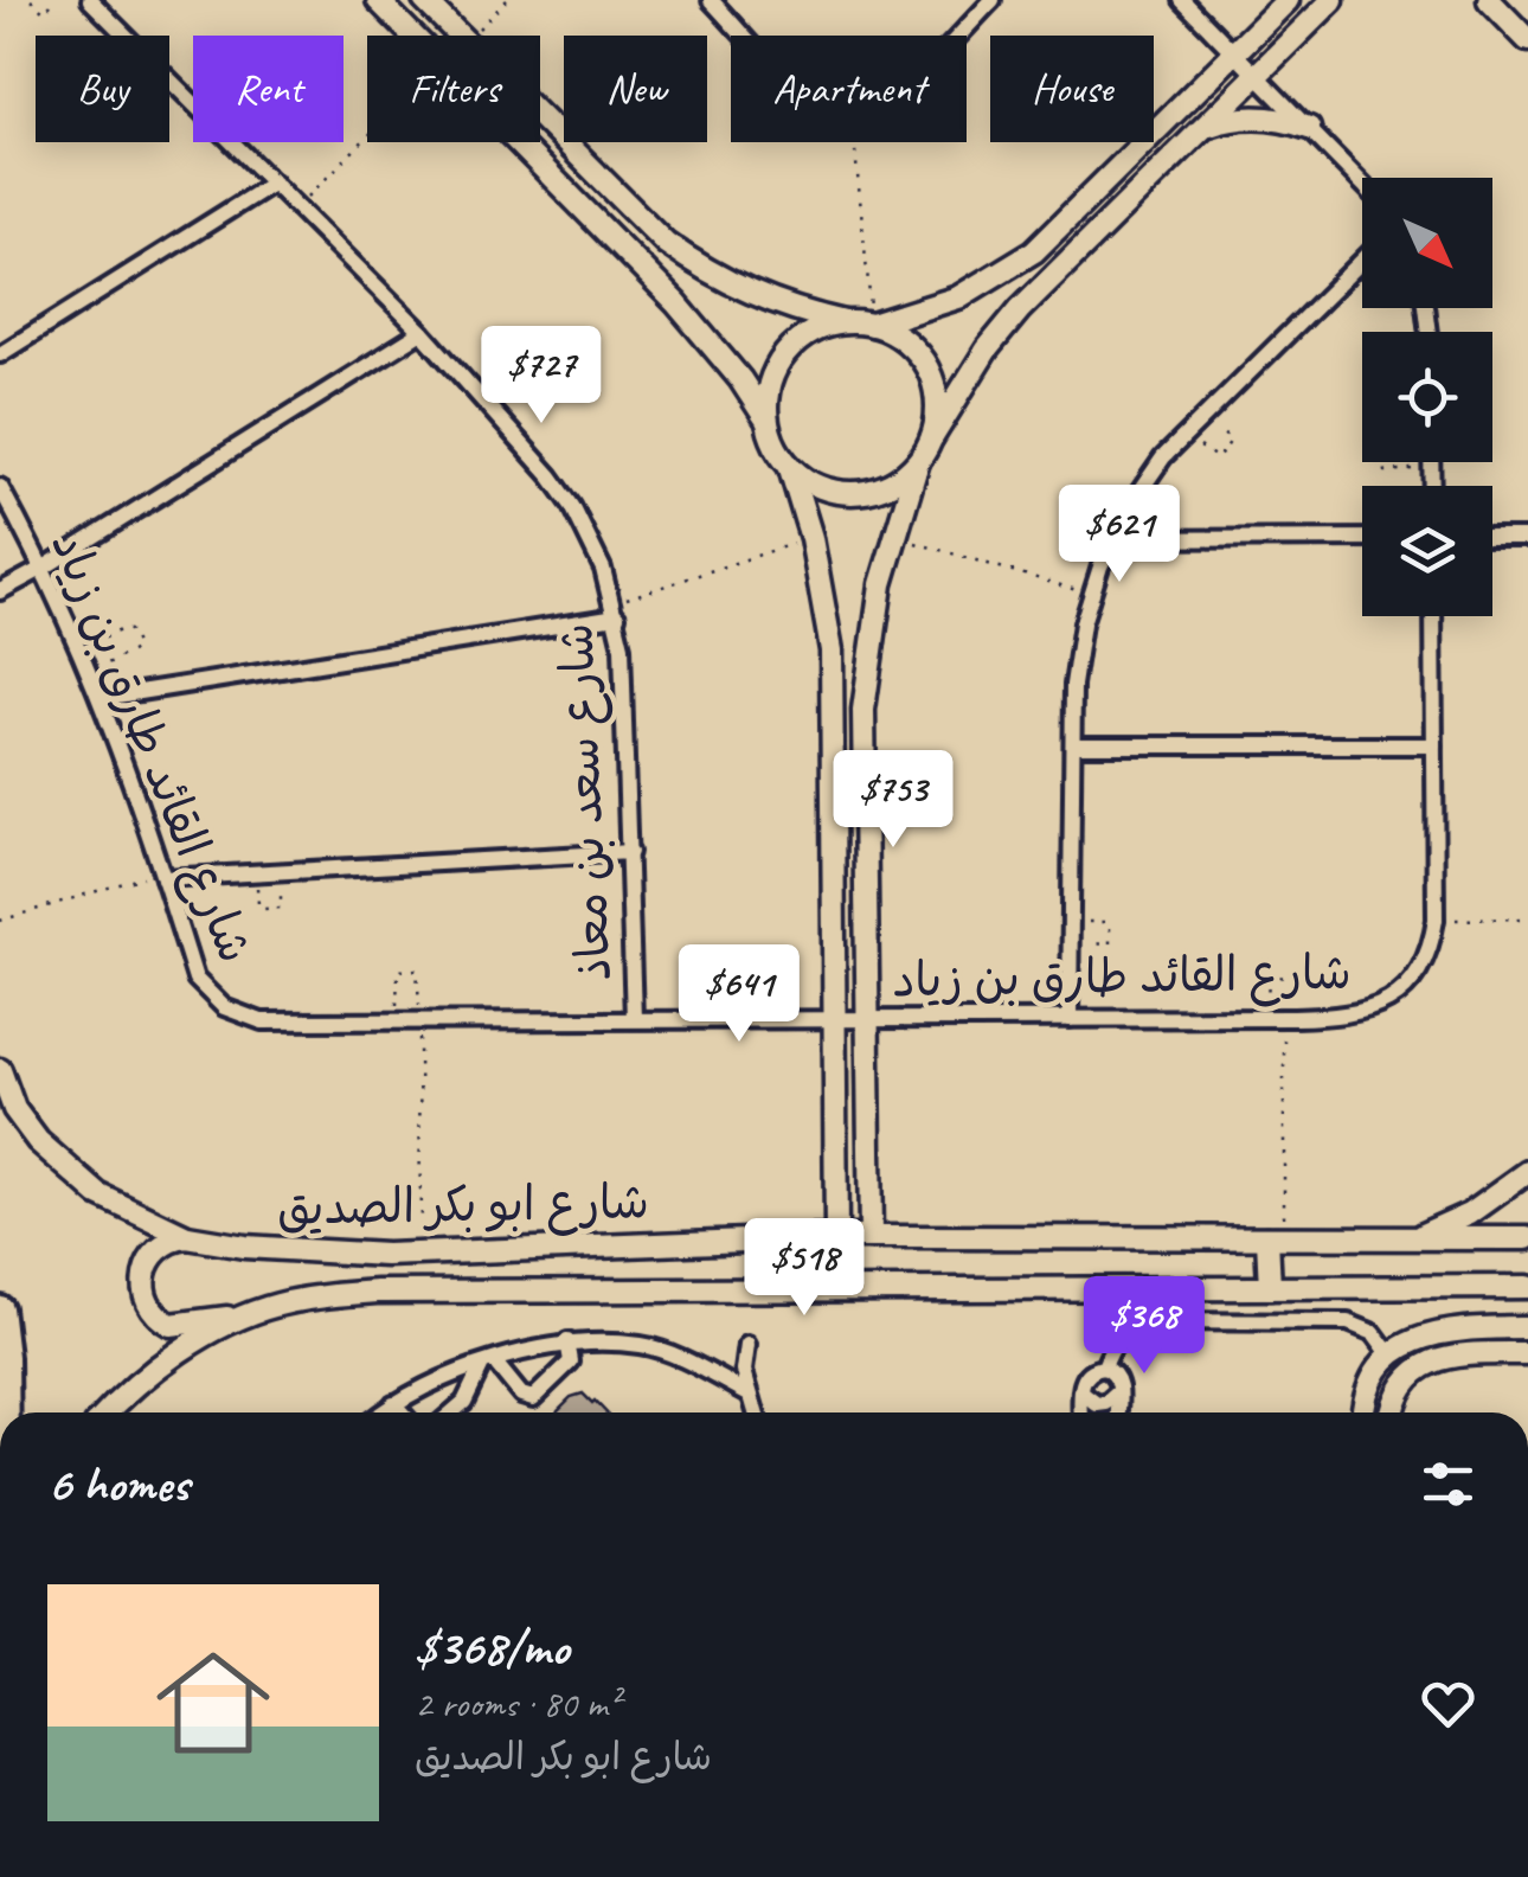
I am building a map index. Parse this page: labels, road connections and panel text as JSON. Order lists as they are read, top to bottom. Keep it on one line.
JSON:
{"streets":{"street":["شارع القائد طارق بن زياد","شارع سعد بن معاذ","شارع ابو بكر الصديق"]},"crossings":[["شارع القائد طارق بن زياد","شارع سعد بن معاذ"]],"north":"bottom right","page":{"chip":["Buy","Rent","Filters","New","Apartment","House"],"price":["$727","$621","$753","$641","$518","$368"],"heading":"6 homes","list":[{"name":"$368/mo","note":"2 rooms · 80 m² · شارع ابو بكر الصديق"}]}}
